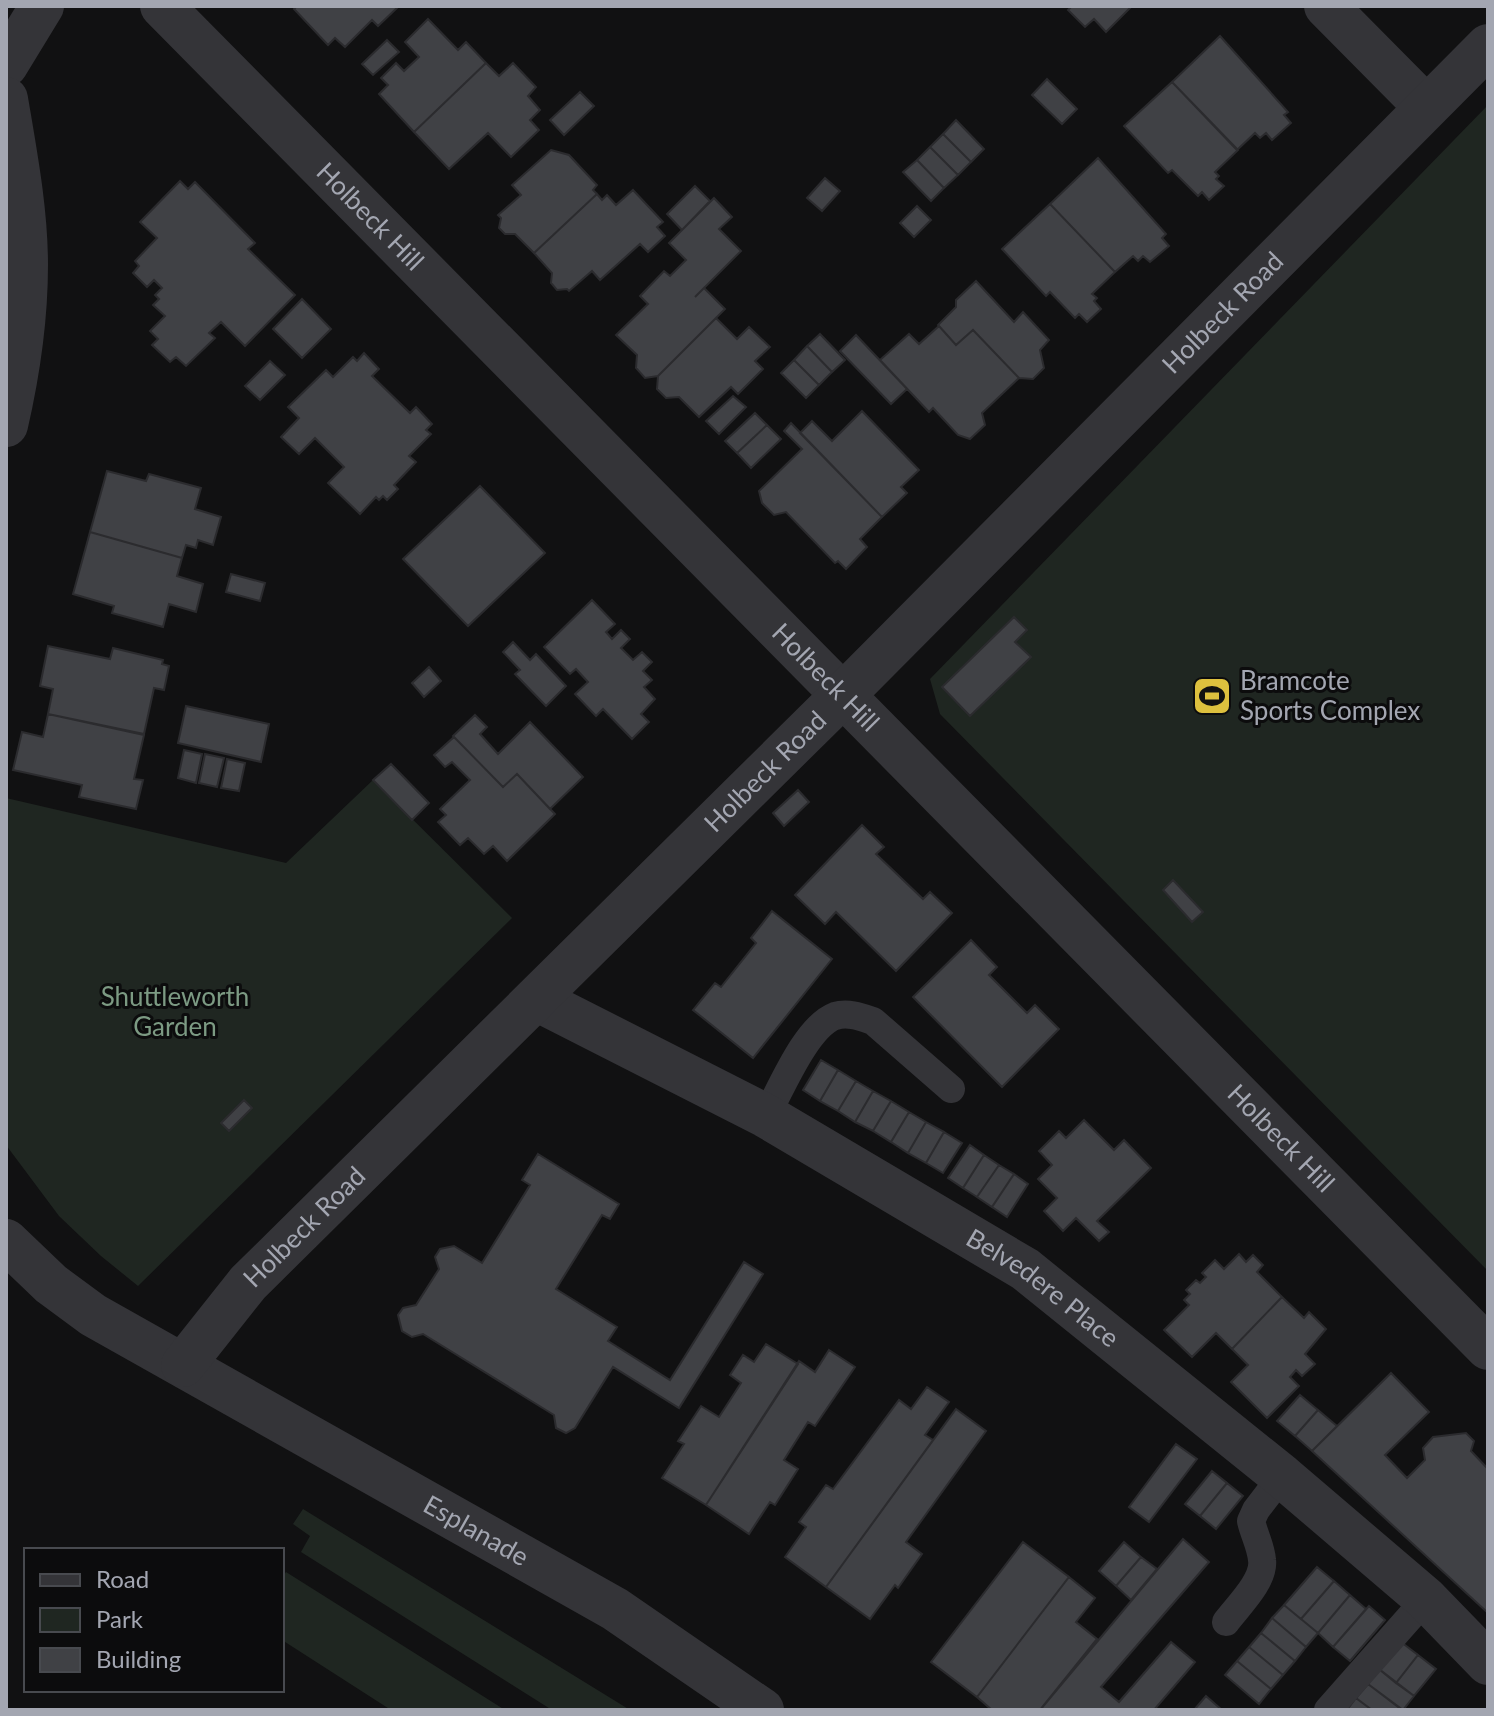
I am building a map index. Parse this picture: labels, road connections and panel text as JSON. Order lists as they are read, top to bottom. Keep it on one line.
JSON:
{"streets":{"street":["Holbeck Hill","Holbeck Road","Belvedere Place","Esplanade"]},"crossings":[["Holbeck Hill","Holbeck Road"],["Holbeck Road","Belvedere Place"],["Holbeck Road","Esplanade"]],"parks":["Shuttleworth Garden"],"places":{"sports":["Bramcote Sports Complex"]},"legend":["Road","Park","Building"]}
